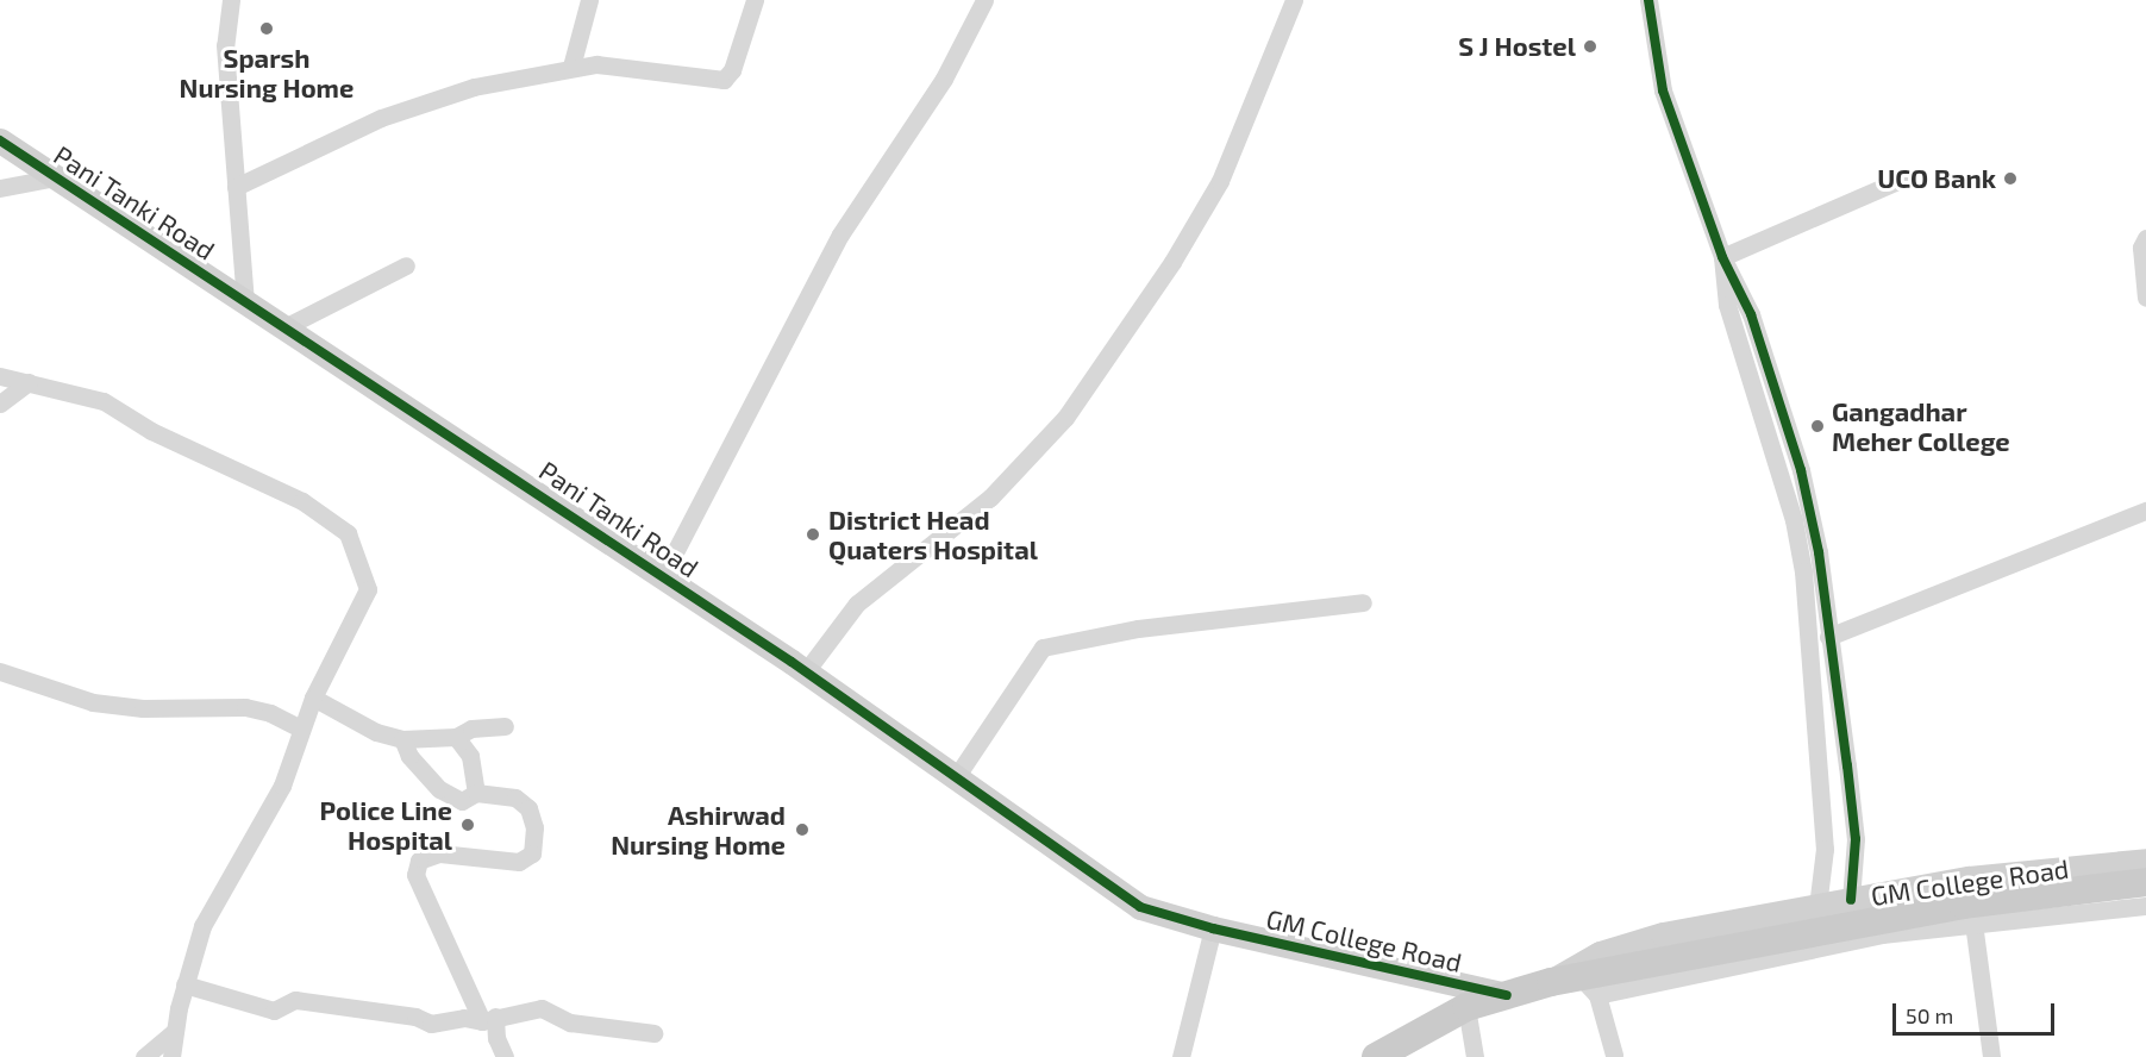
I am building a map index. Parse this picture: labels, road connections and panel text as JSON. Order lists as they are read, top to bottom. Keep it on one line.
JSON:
{"streets":{"street":["Pani Tanki Road","GM College Road"]},"crossings":[["Pani Tanki Road","GM College Road"]],"places":["Sparsh Nursing Home","S J Hostel","UCO Bank","Gangadhar Meher College","District Head Quaters Hospital","Police Line Hospital","Ashirwad Nursing Home"],"scale_bar":"50 m"}
